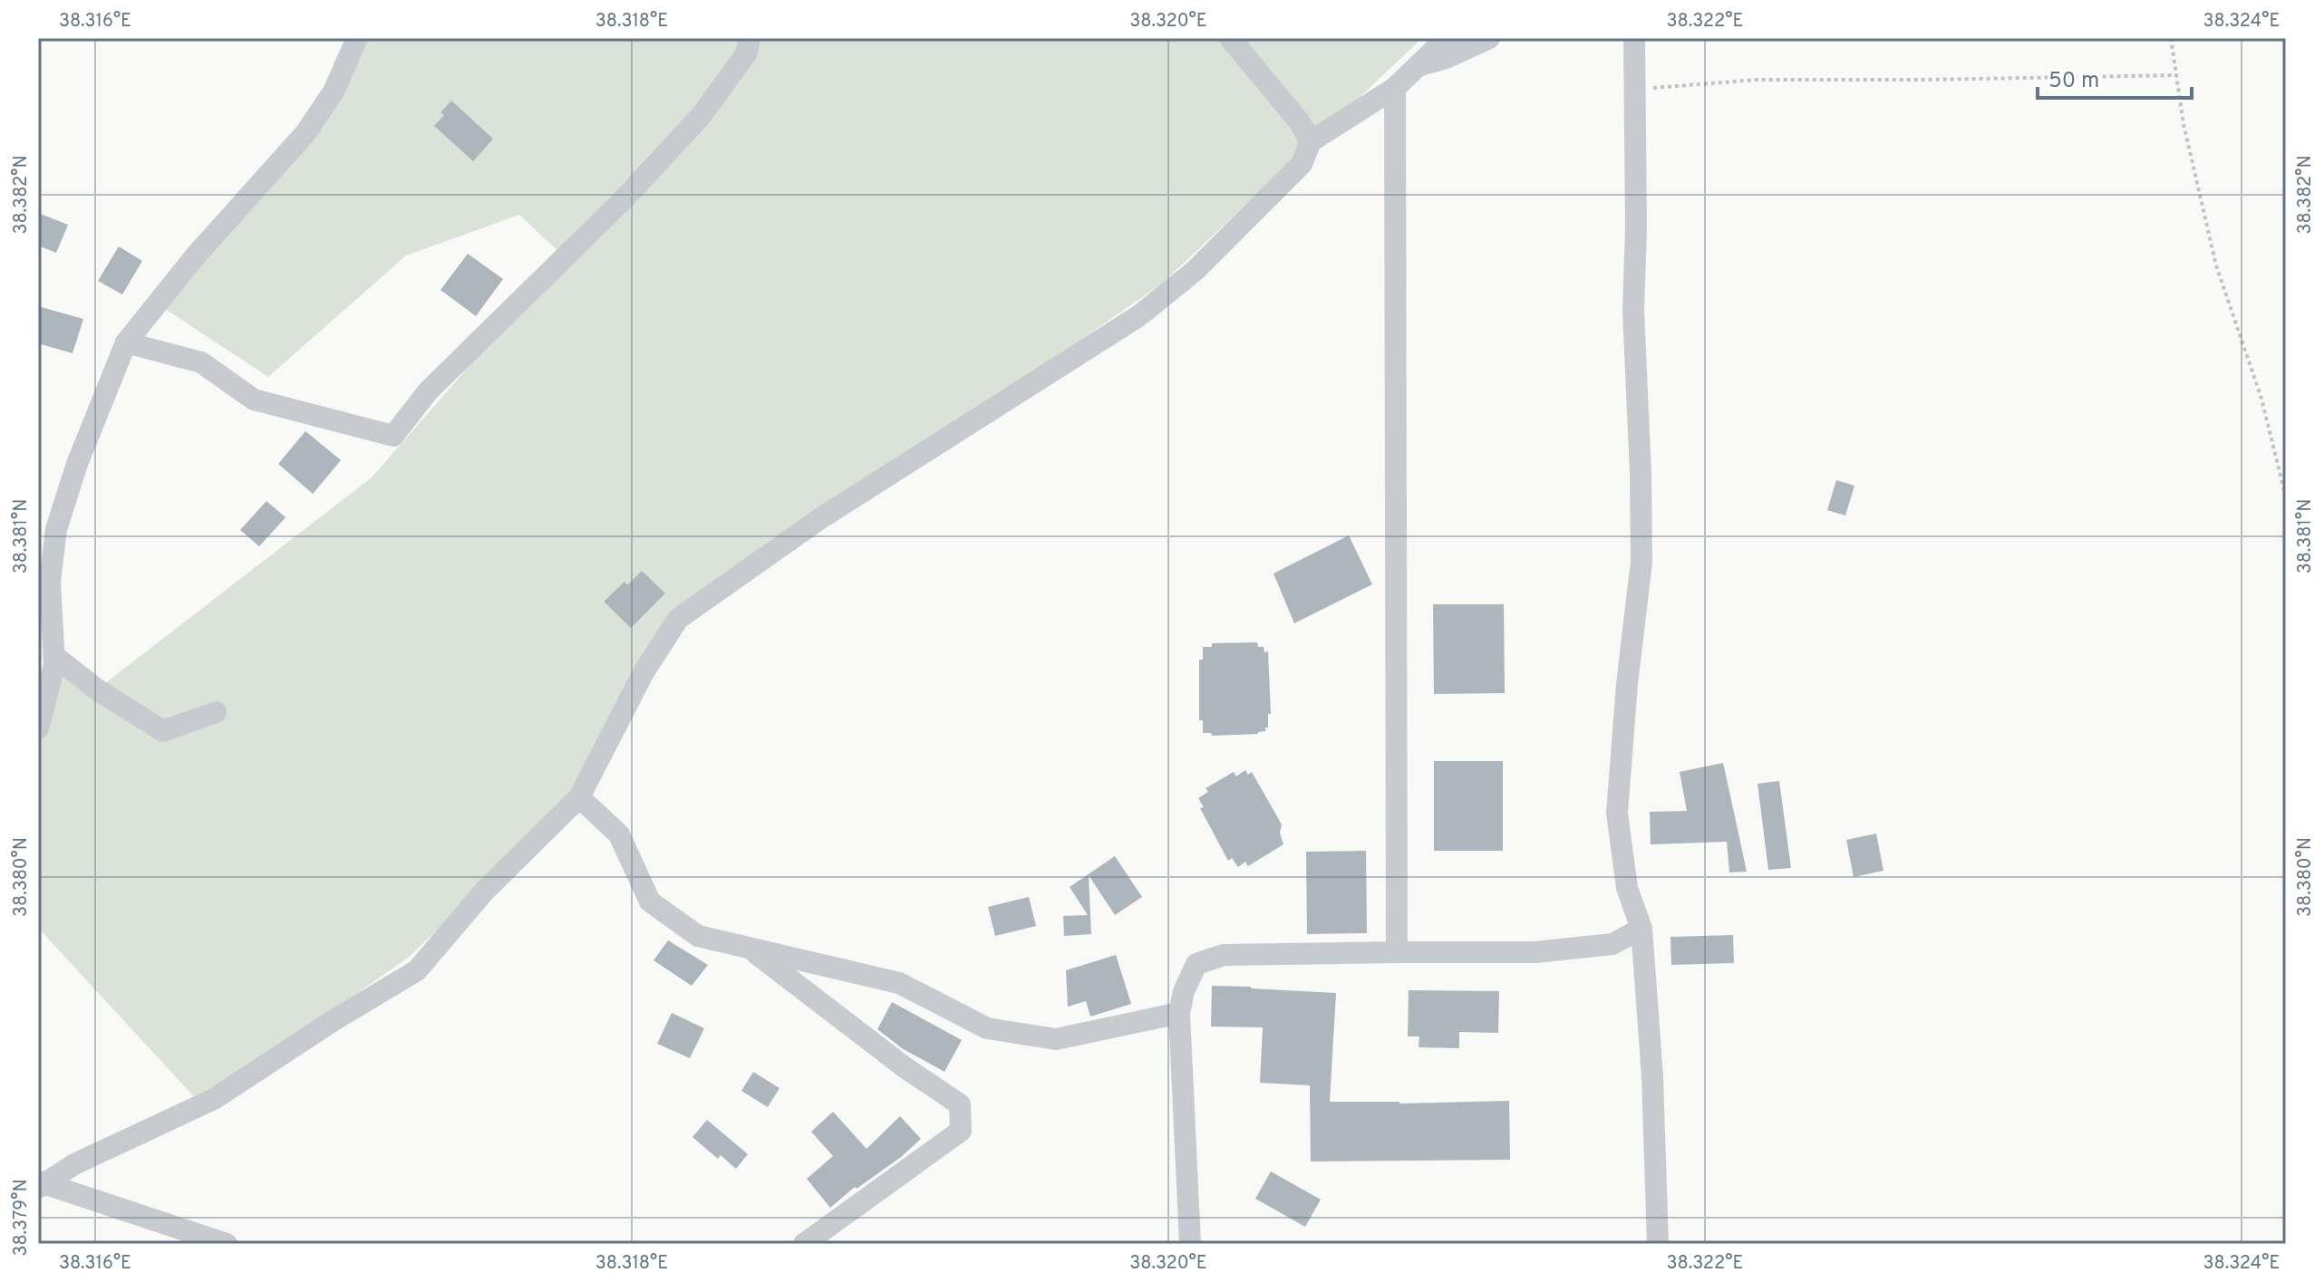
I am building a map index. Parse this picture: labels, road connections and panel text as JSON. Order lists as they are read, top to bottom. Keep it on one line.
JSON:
{"scale_bar":"50 m","coordinates":["38.316°E","38.318°E","38.320°E","38.322°E","38.324°E","38.382°N","38.381°N","38.380°N","38.379°N"]}
